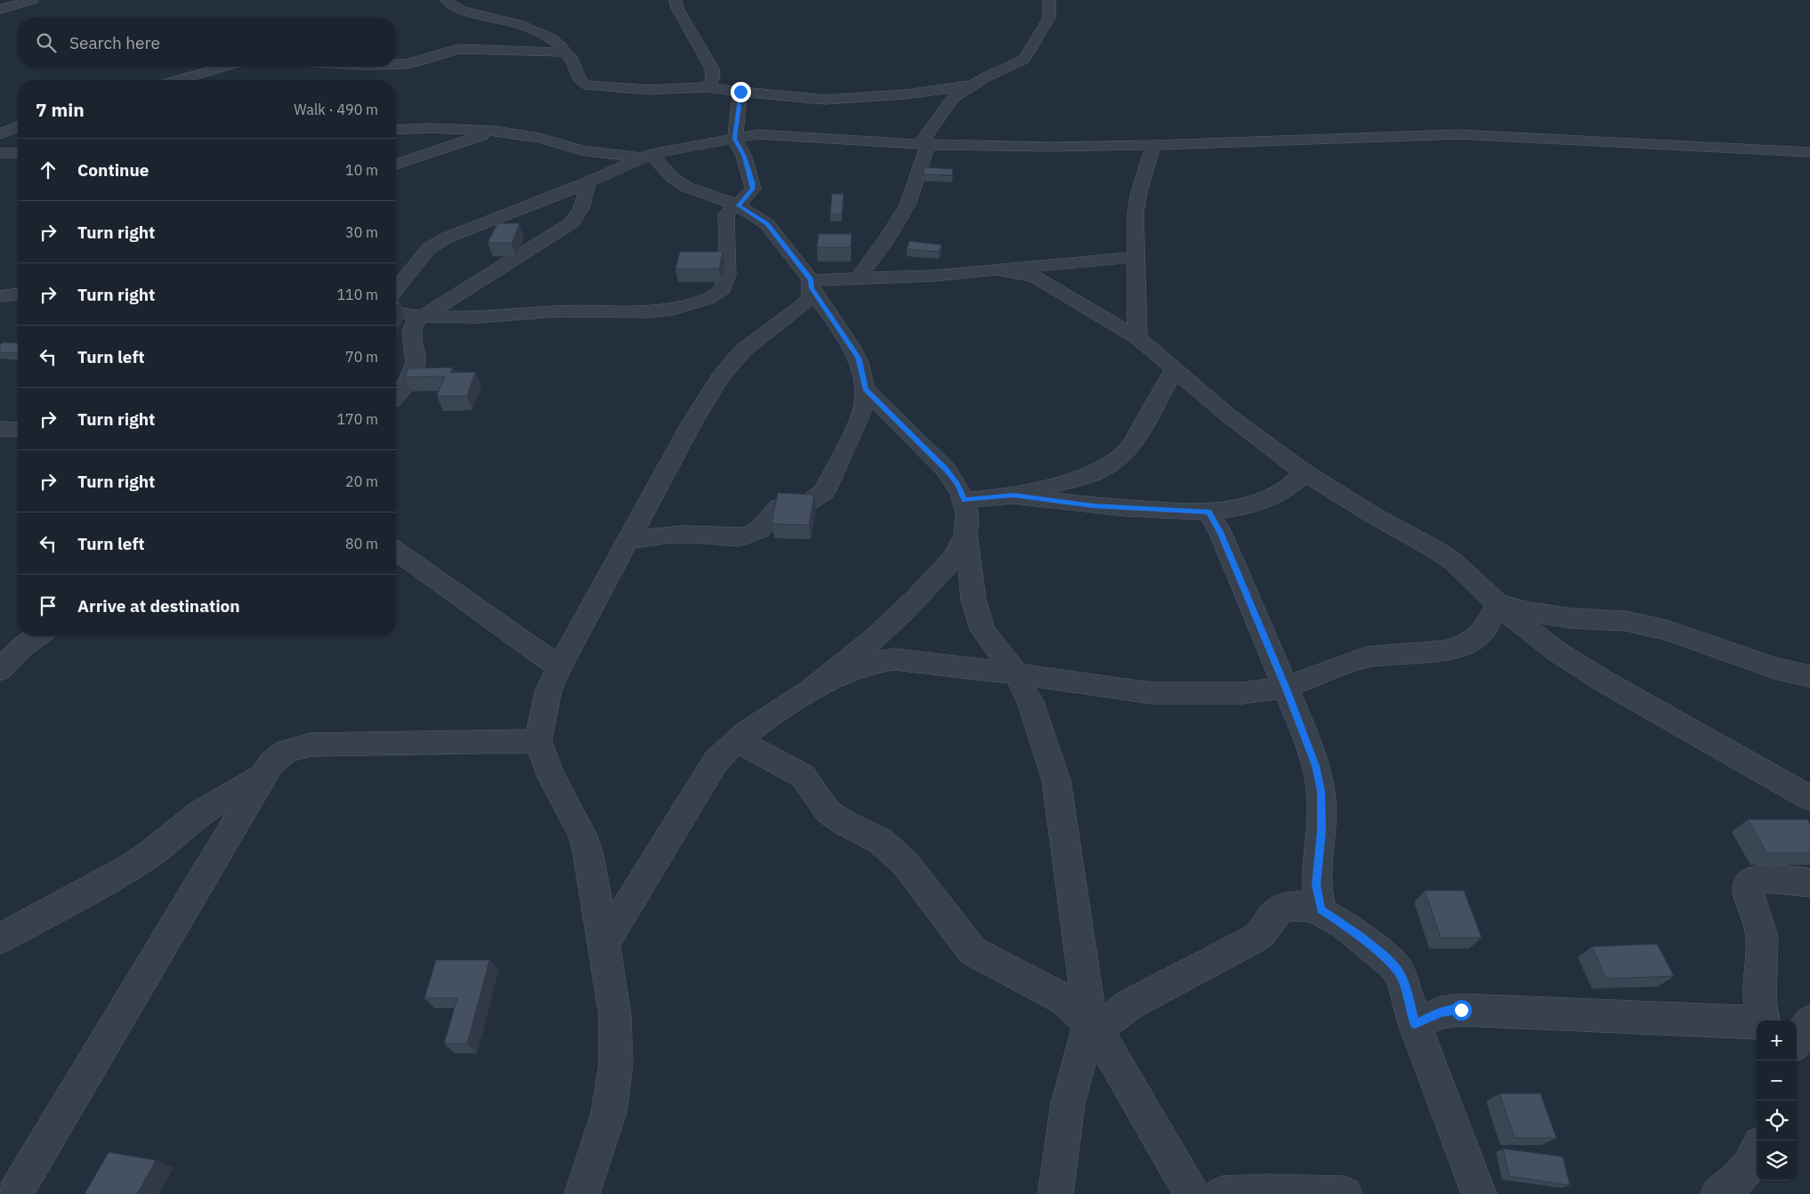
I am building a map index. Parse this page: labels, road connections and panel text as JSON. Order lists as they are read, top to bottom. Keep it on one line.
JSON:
{"page":{"search":"Search here","heading":["7 min","Walk · 490 m"],"list":[["Continue","10 m"],["Turn right","30 m"],["Turn right","110 m"],["Turn left","70 m"],["Turn right","170 m"],["Turn right","20 m"],["Turn left","80 m"],"Arrive at destination"],"map_buttons":["+","−"]}}
